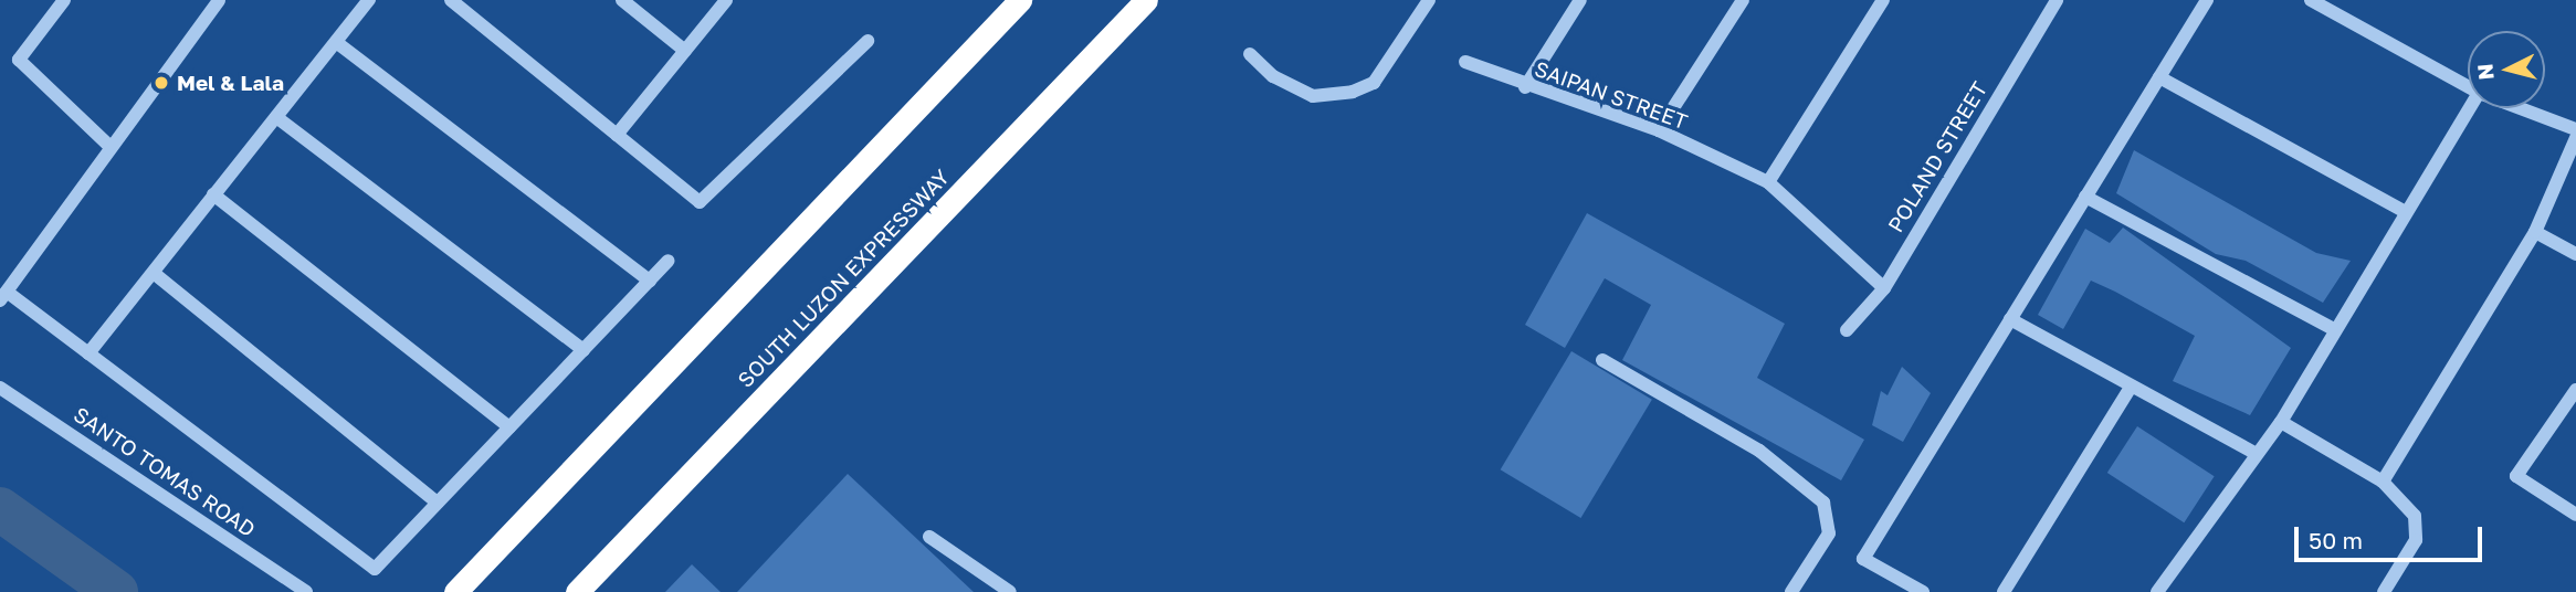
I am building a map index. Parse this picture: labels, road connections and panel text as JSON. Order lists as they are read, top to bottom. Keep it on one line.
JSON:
{"streets":{"highway":["SOUTH LUZON EXPRESSWAY"],"street":["SAIPAN STREET","POLAND STREET","SANTO TOMAS ROAD"]},"crossings":[["SAIPAN STREET","POLAND STREET"]],"places":["Mel & Lala"],"scale_bar":"50 m","north":"left"}
